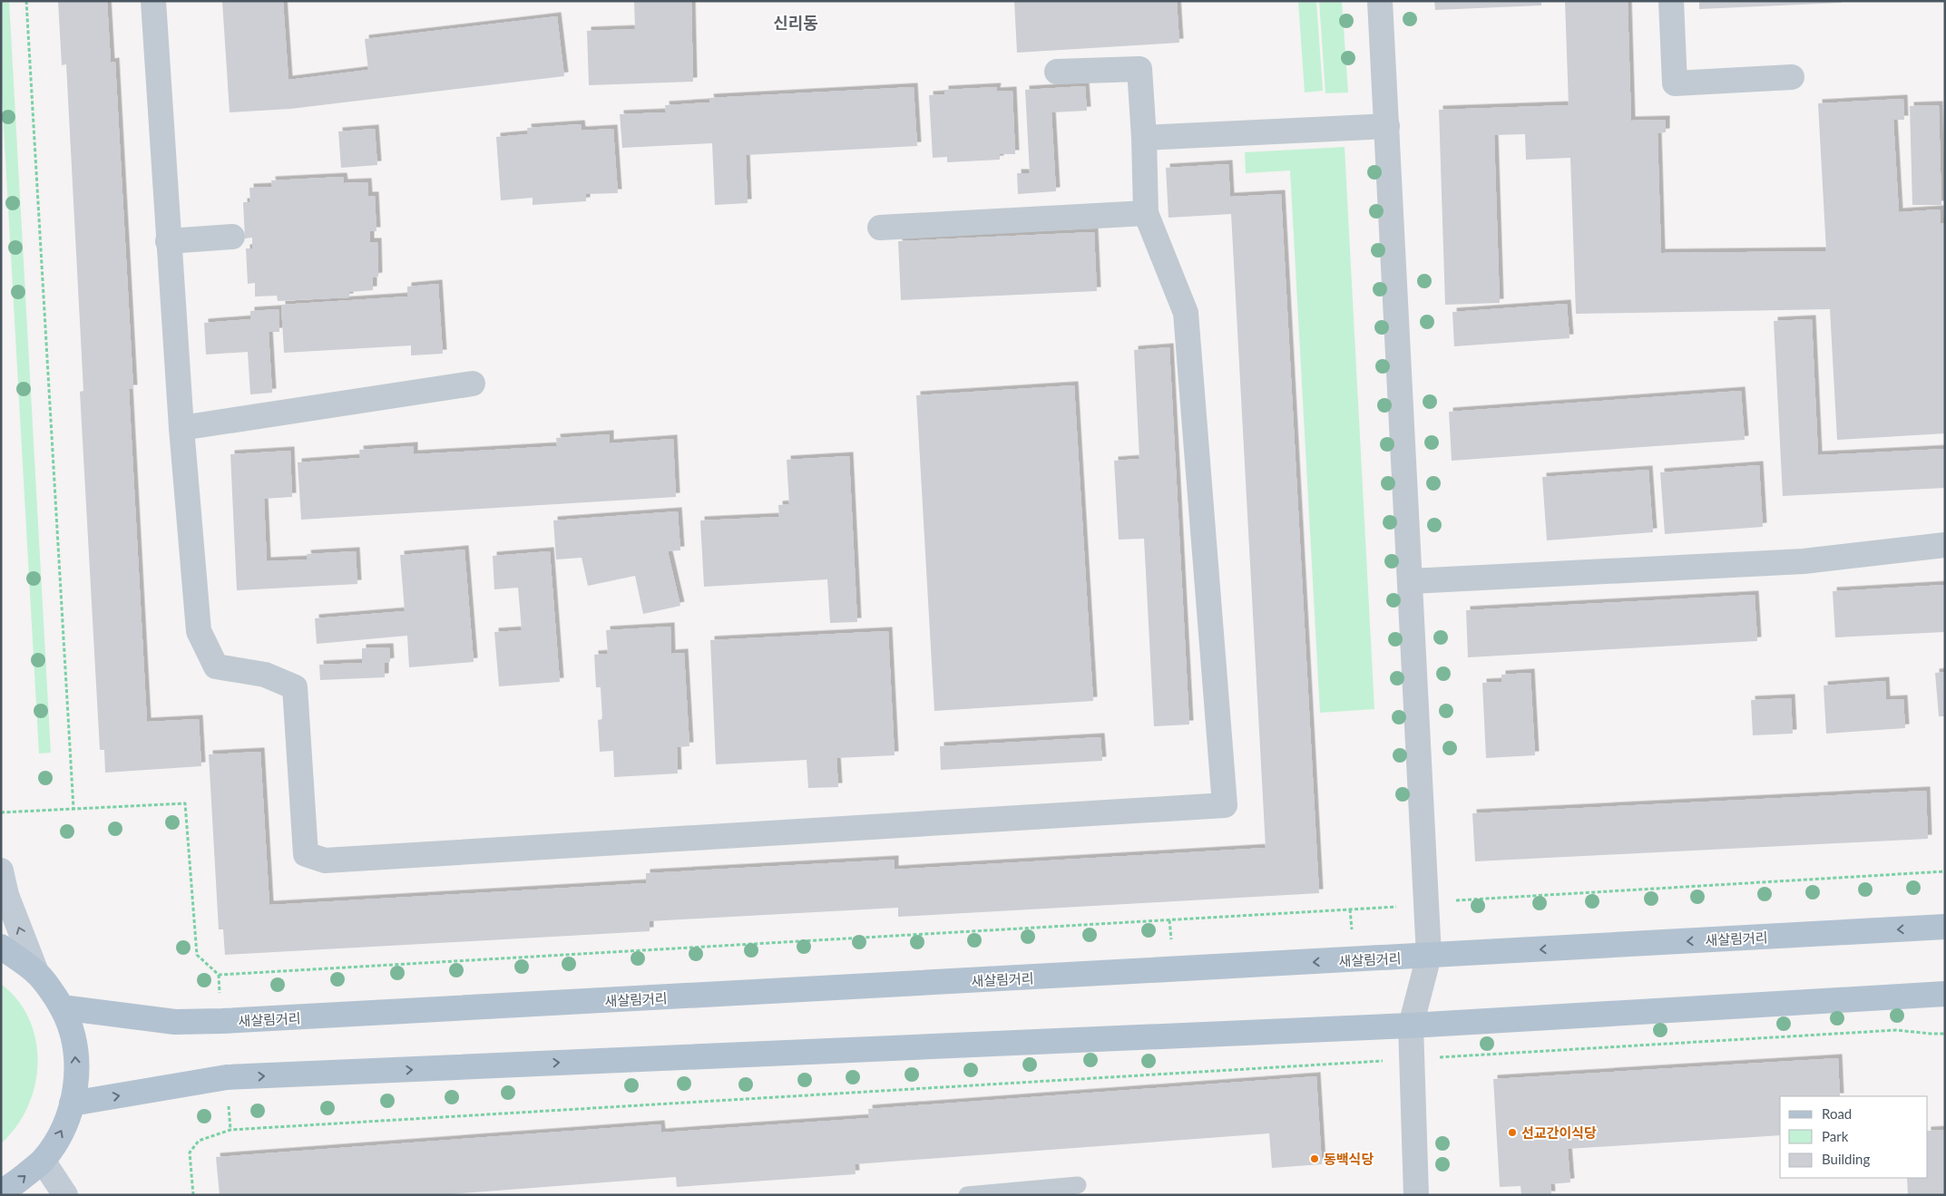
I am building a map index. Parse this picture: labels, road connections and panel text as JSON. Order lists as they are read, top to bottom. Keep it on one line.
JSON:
{"streets":{"main road":["새살림거리"]},"districts":["신리동"],"places":["선교간이식당","동백식당"],"legend":["Road","Park","Building"]}
